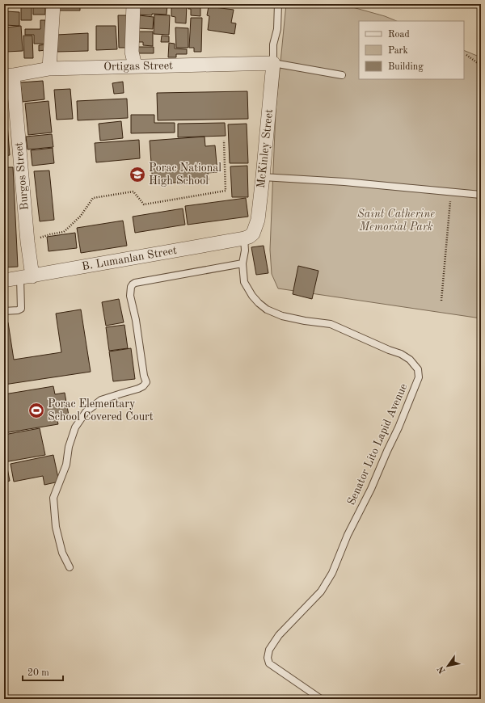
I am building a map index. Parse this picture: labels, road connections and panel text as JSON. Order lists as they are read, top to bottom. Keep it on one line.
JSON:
{"streets":{"street":["Ortigas Street","McKinley Street","Burgos Street","B. Lumanlan Street"],"lane":["Senator Lito Lapid Avenue"]},"crossings":[["Ortigas Street","McKinley Street"],["Ortigas Street","Burgos Street"],["McKinley Street","B. Lumanlan Street"],["McKinley Street","Senator Lito Lapid Avenue"],["Burgos Street","B. Lumanlan Street"],["B. Lumanlan Street","Senator Lito Lapid Avenue"]],"parks":["Saint Catherine Memorial Park"],"places":{"school or university":["Porac National High School"],"sports":["Porac Elementary School Covered Court"]},"legend":["Road","Park","Building"],"scale_bar":"20 m","north":"bottom left"}
